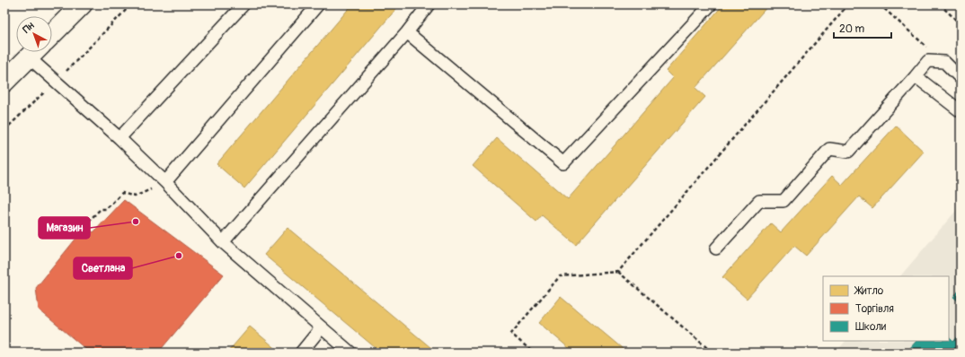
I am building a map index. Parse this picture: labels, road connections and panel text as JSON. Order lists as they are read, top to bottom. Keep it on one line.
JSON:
{"places":["Магазин","Светлана"],"legend":["Житло","Торгівля","Школи"],"scale_bar":"20 m","north":"top left"}
